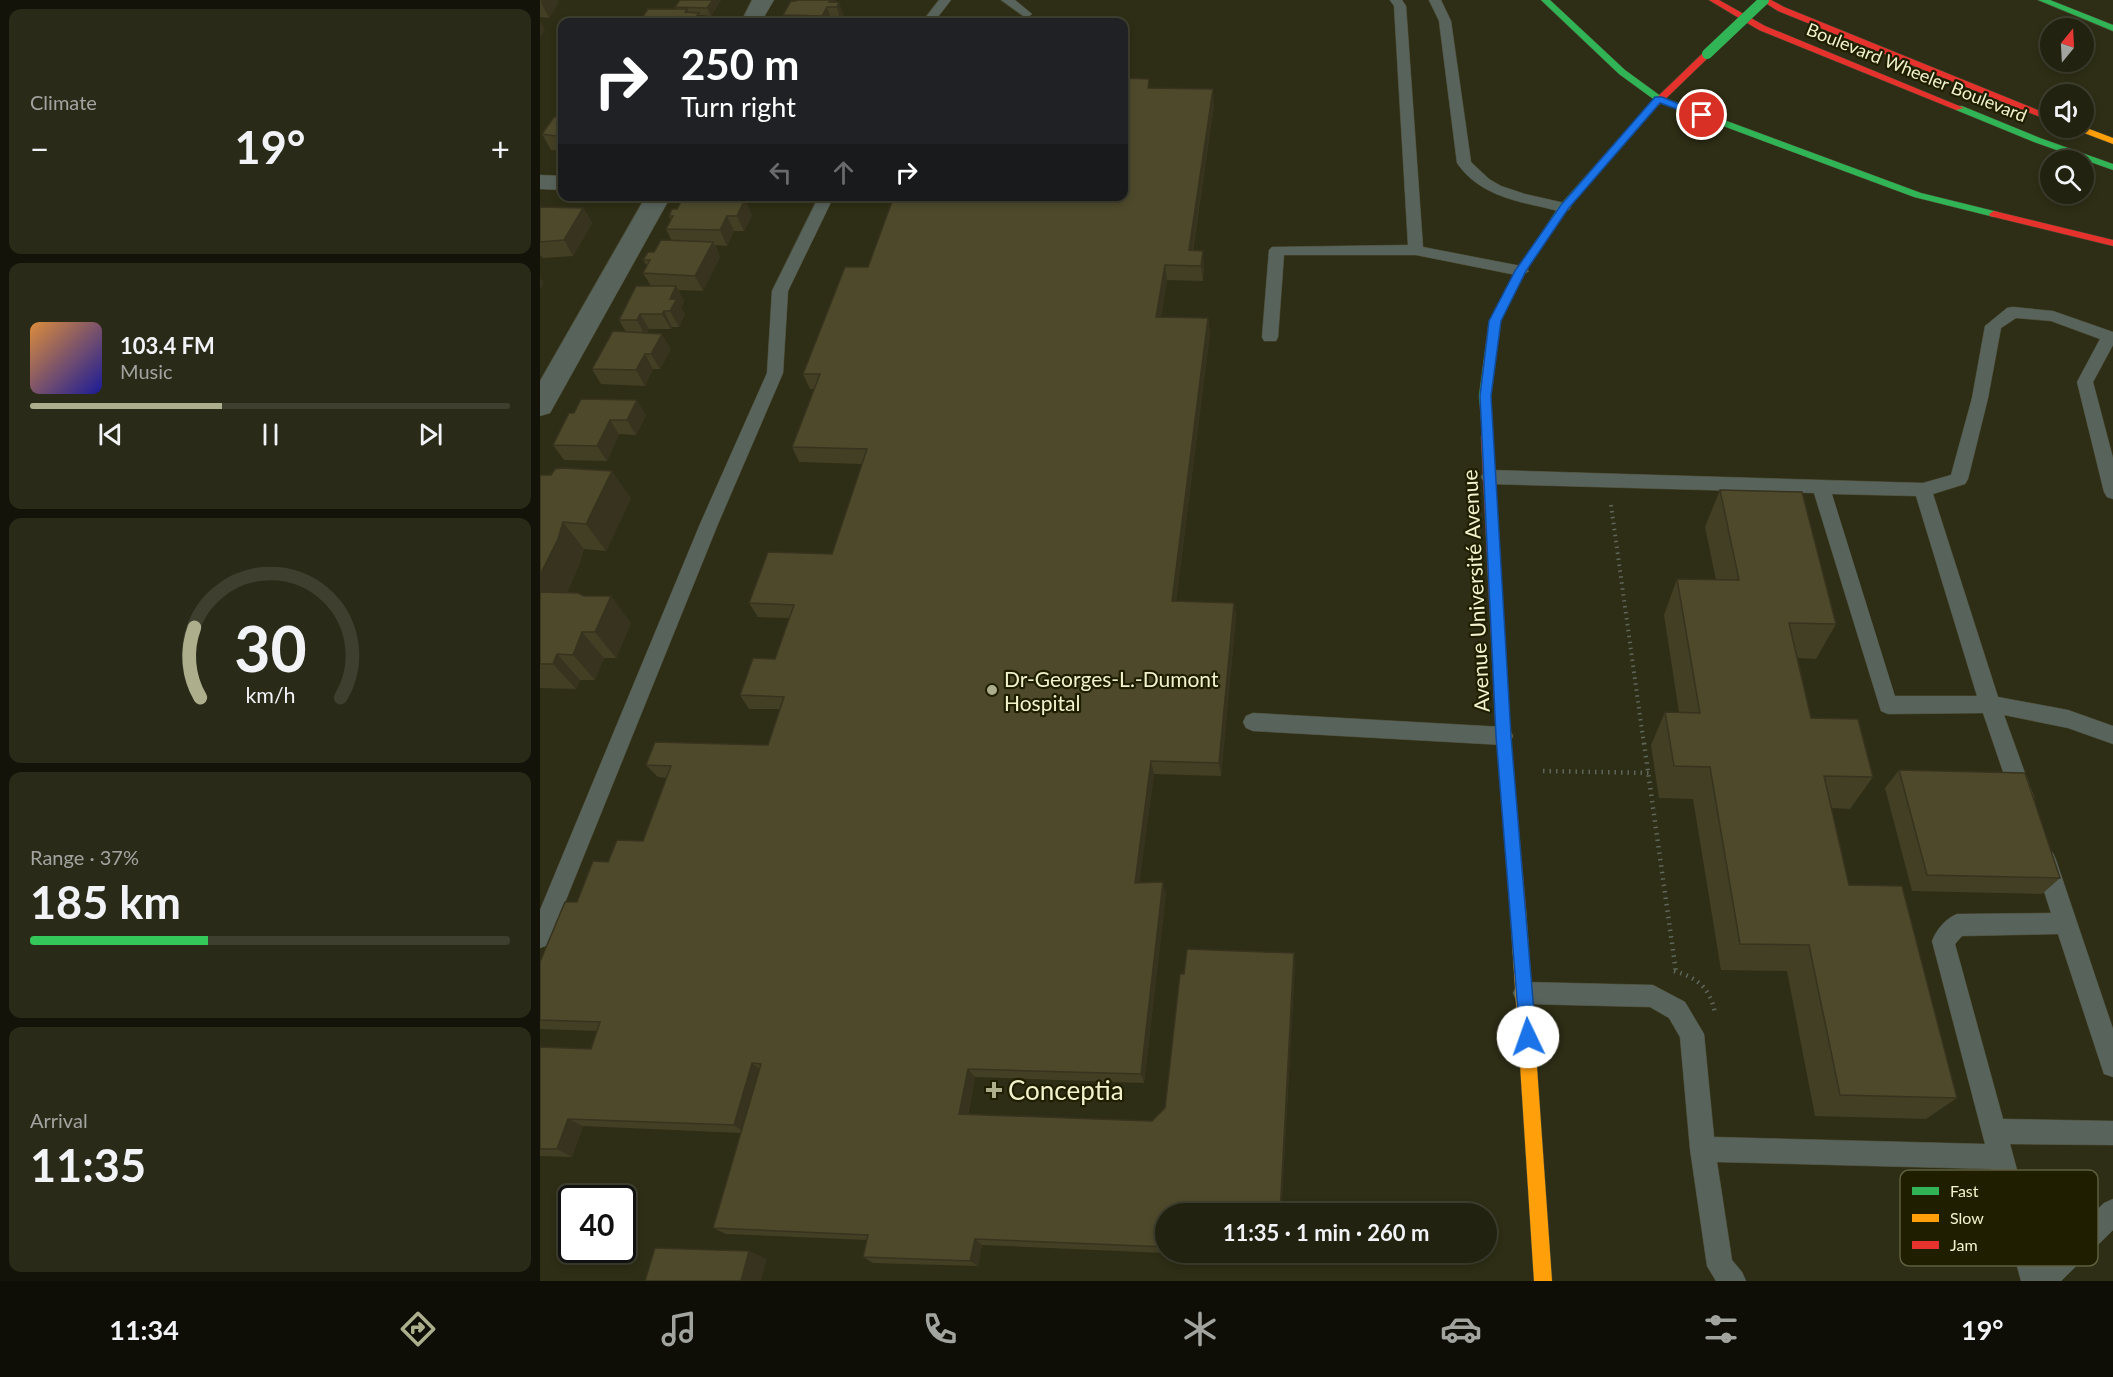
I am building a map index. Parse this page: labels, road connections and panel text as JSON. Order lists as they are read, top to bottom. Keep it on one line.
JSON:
{"streets":{"main road":["Boulevard Wheeler Boulevard","Avenue Université Avenue"]},"crossings":[["Boulevard Wheeler Boulevard","Avenue Université Avenue"]],"places":{"other":["Dr-Georges-L.-Dumont Hospital"],"health":["Conceptia"]},"legend":["Fast","Slow","Jam"],"north":"top","page":{"tile":["Climate",["Range · 37%","185 km"],["Arrival","11:35"]],"turn":["250 m","Turn right"],"heat":["−","19°","+"],"song":["103.4 FM","Music"],"limit":"40","trip":"11:35 · 1 min · 260 m","tabs":["11:34","19°"],"gauge":["30","km/h"]}}
